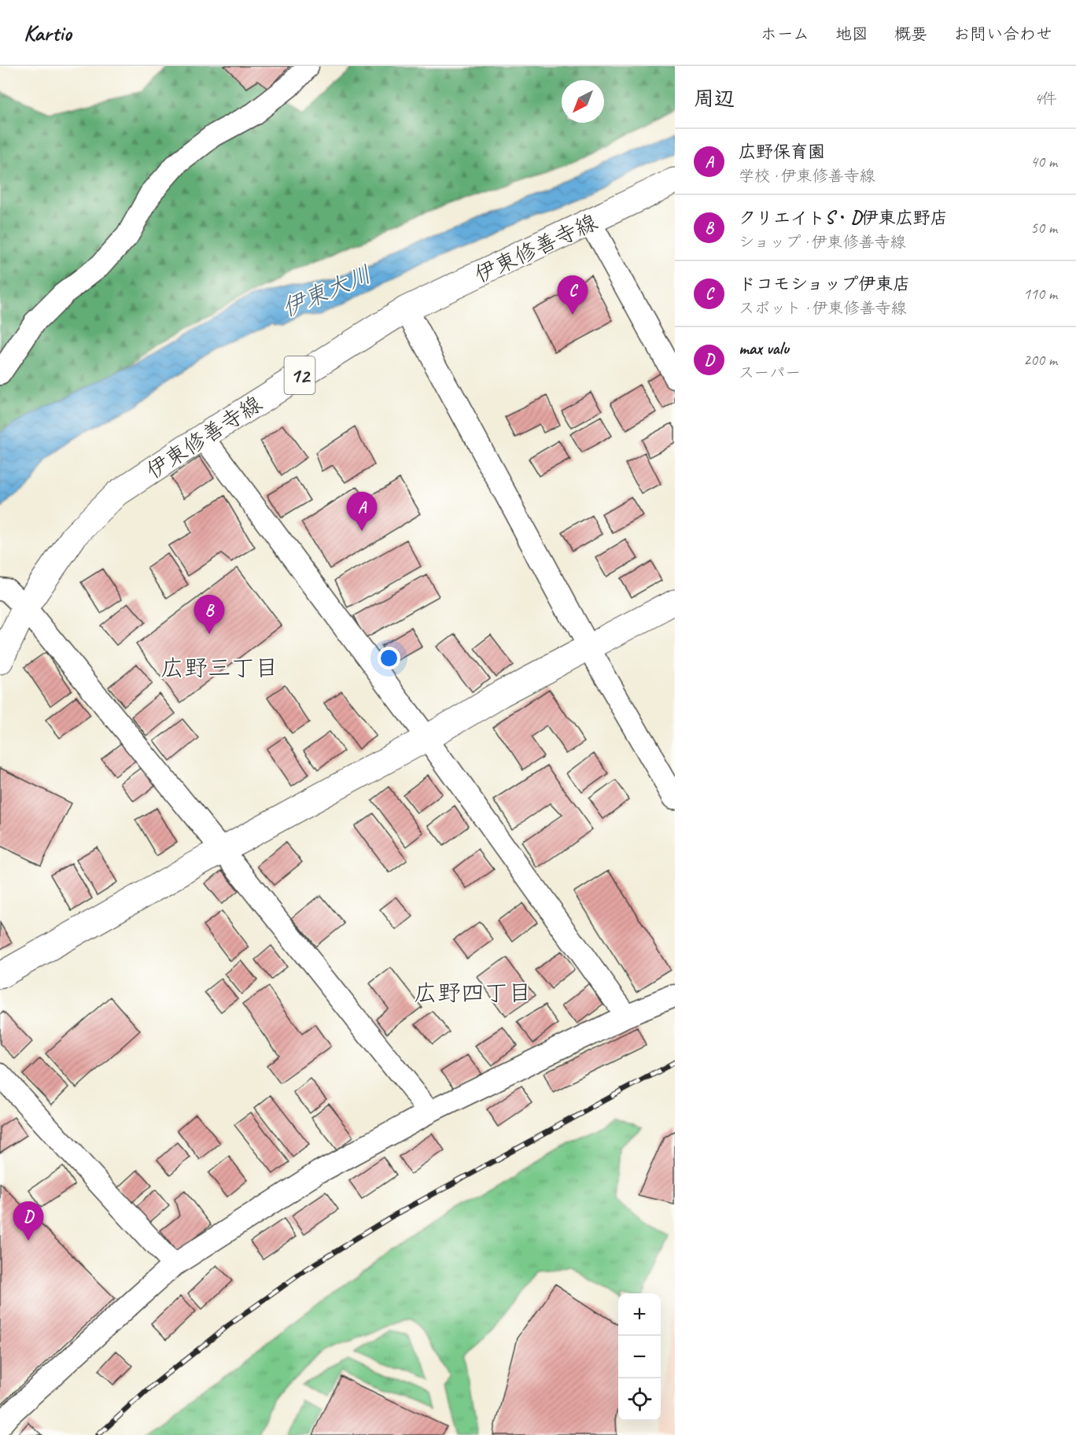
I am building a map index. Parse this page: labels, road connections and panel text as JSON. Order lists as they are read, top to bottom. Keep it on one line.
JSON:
{"streets":{"main road":["伊東修善寺線","12"]},"districts":["広野三丁目","広野四丁目"],"water":["伊東大川"],"north":"bottom left","page":{"header":"Kartio","nav":["ホーム","地図","概要","お問い合わせ"],"heading":["周辺","4件"],"list":[{"mark":"A","name":"広野保育園","note":"学校 · 伊東修善寺線","value":"40 m"},{"mark":"B","name":"クリエイトS・D伊東広野店","note":"ショップ · 伊東修善寺線","value":"50 m"},{"mark":"C","name":"ドコモショップ伊東店","note":"スポット · 伊東修善寺線","value":"110 m"},{"mark":"D","name":"max valu","note":"スーパー","value":"200 m"}],"pins":["C","A","B","D"],"map_buttons":["+","−"]}}
